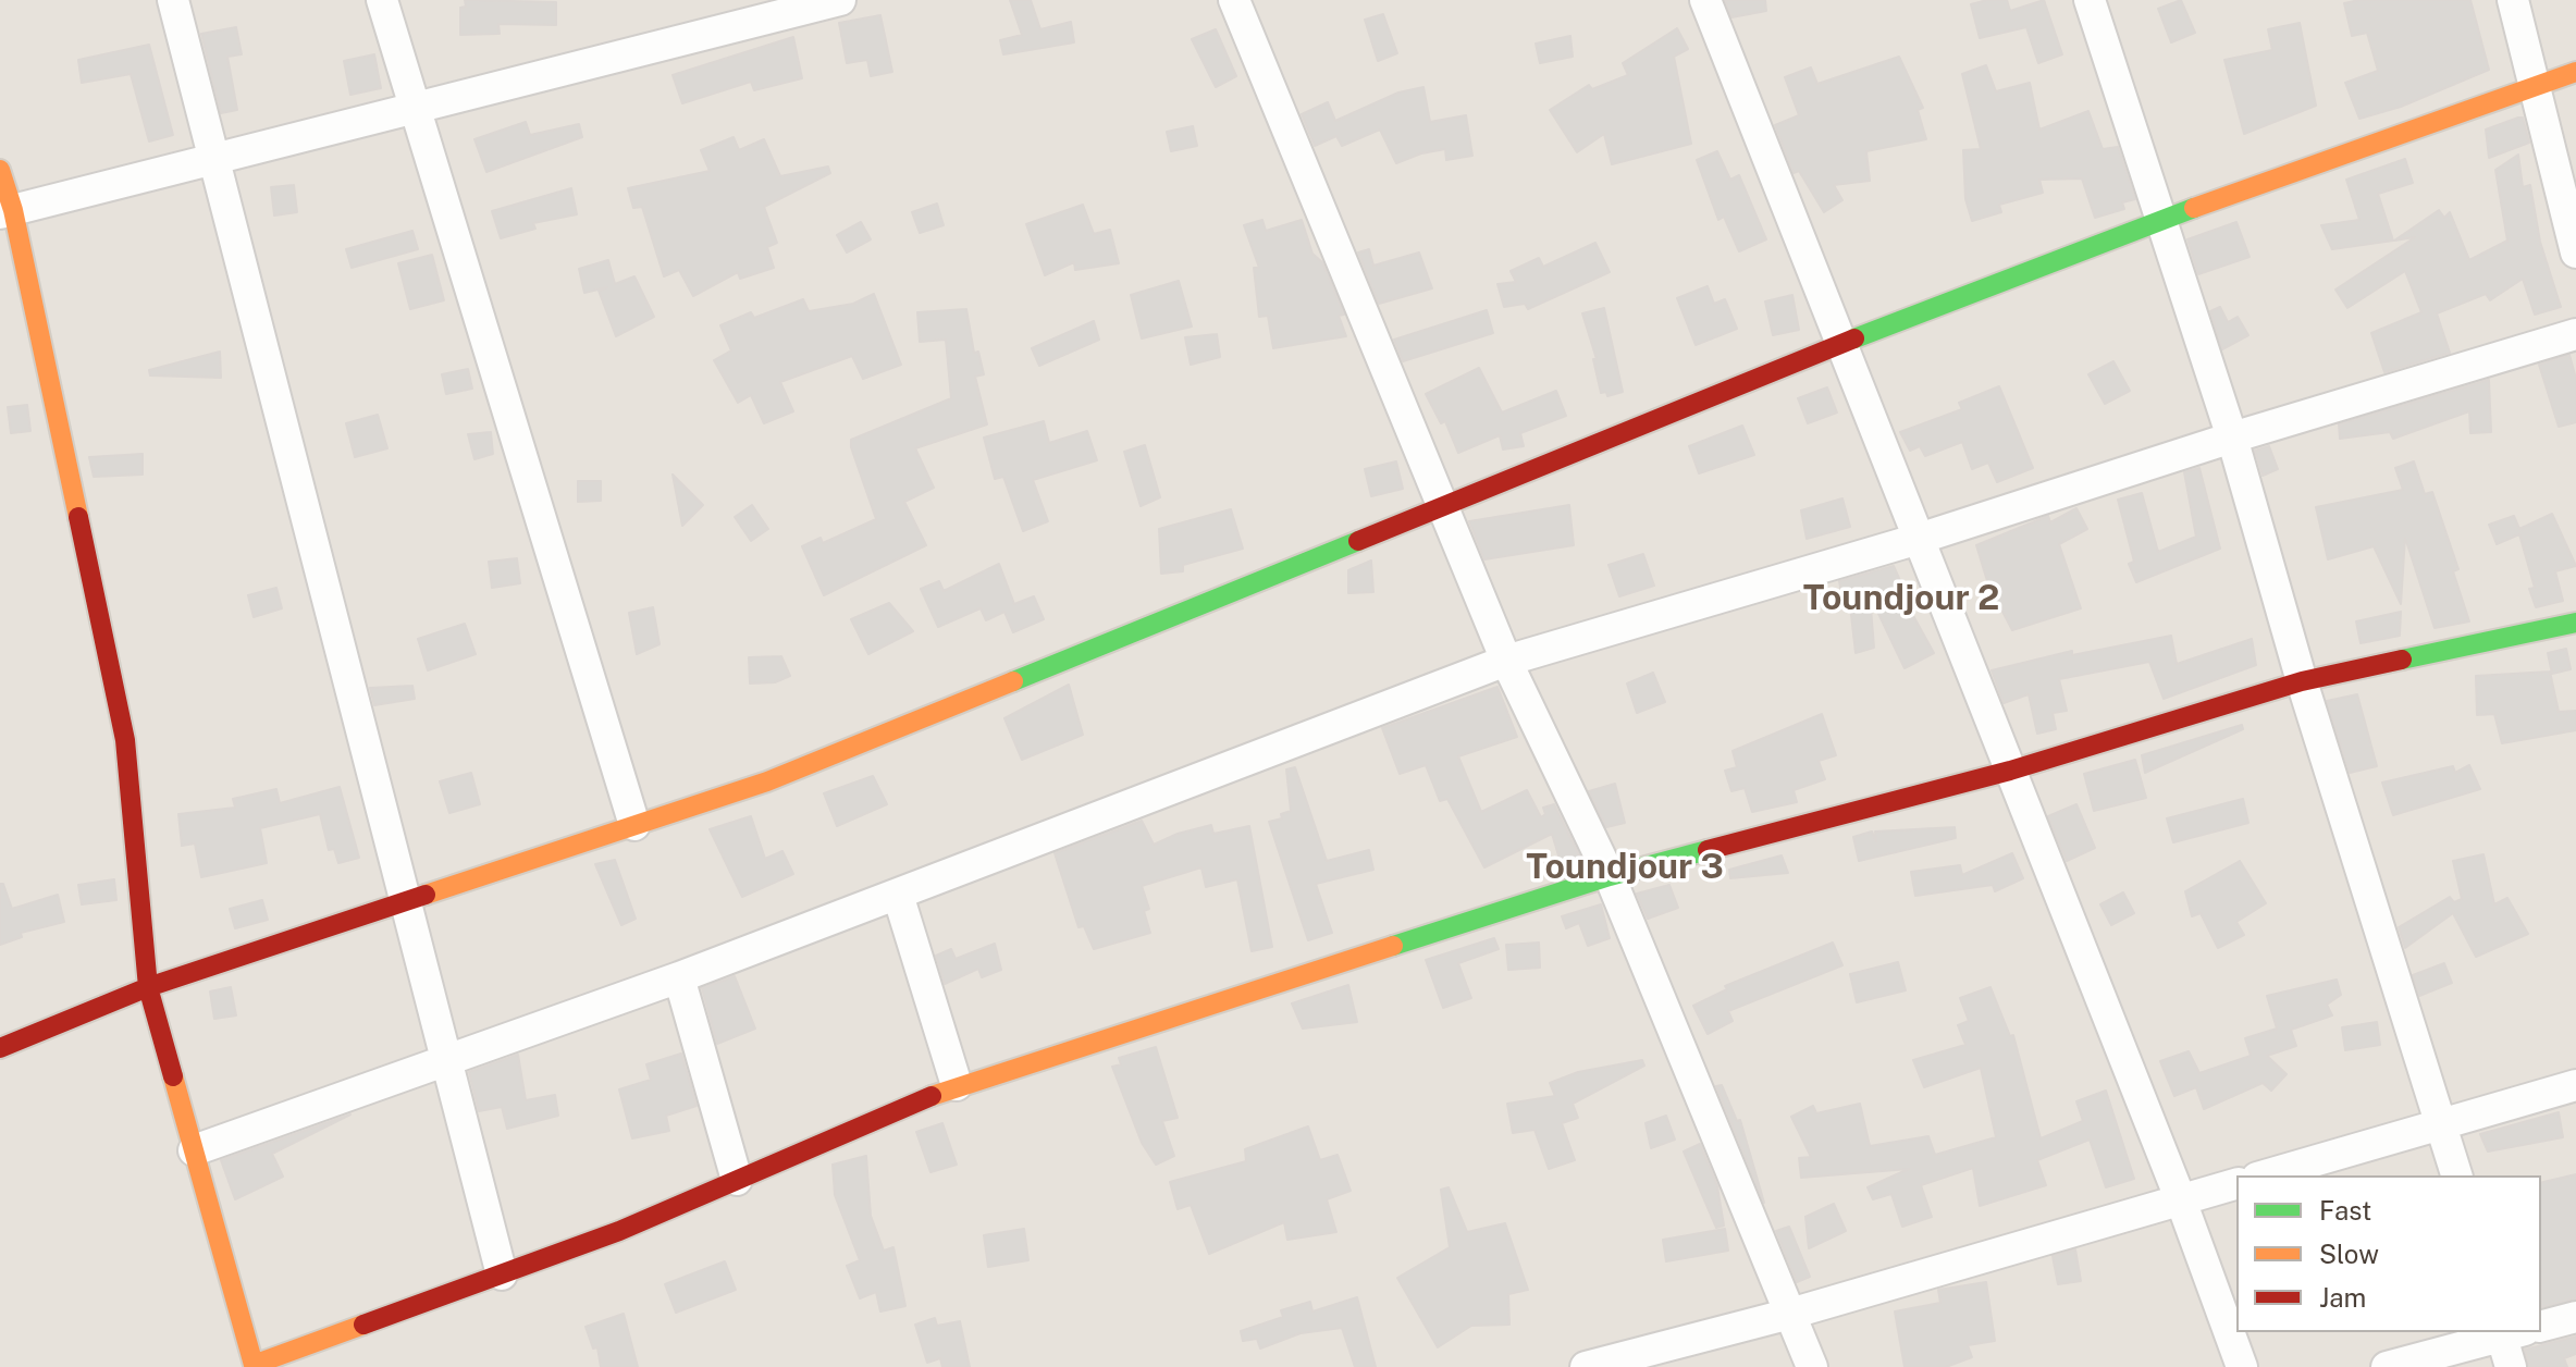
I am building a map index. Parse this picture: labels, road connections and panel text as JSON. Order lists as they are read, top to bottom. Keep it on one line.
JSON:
{"districts":["Toundjour 2","Toundjour 3"],"legend":["Fast","Slow","Jam"]}
